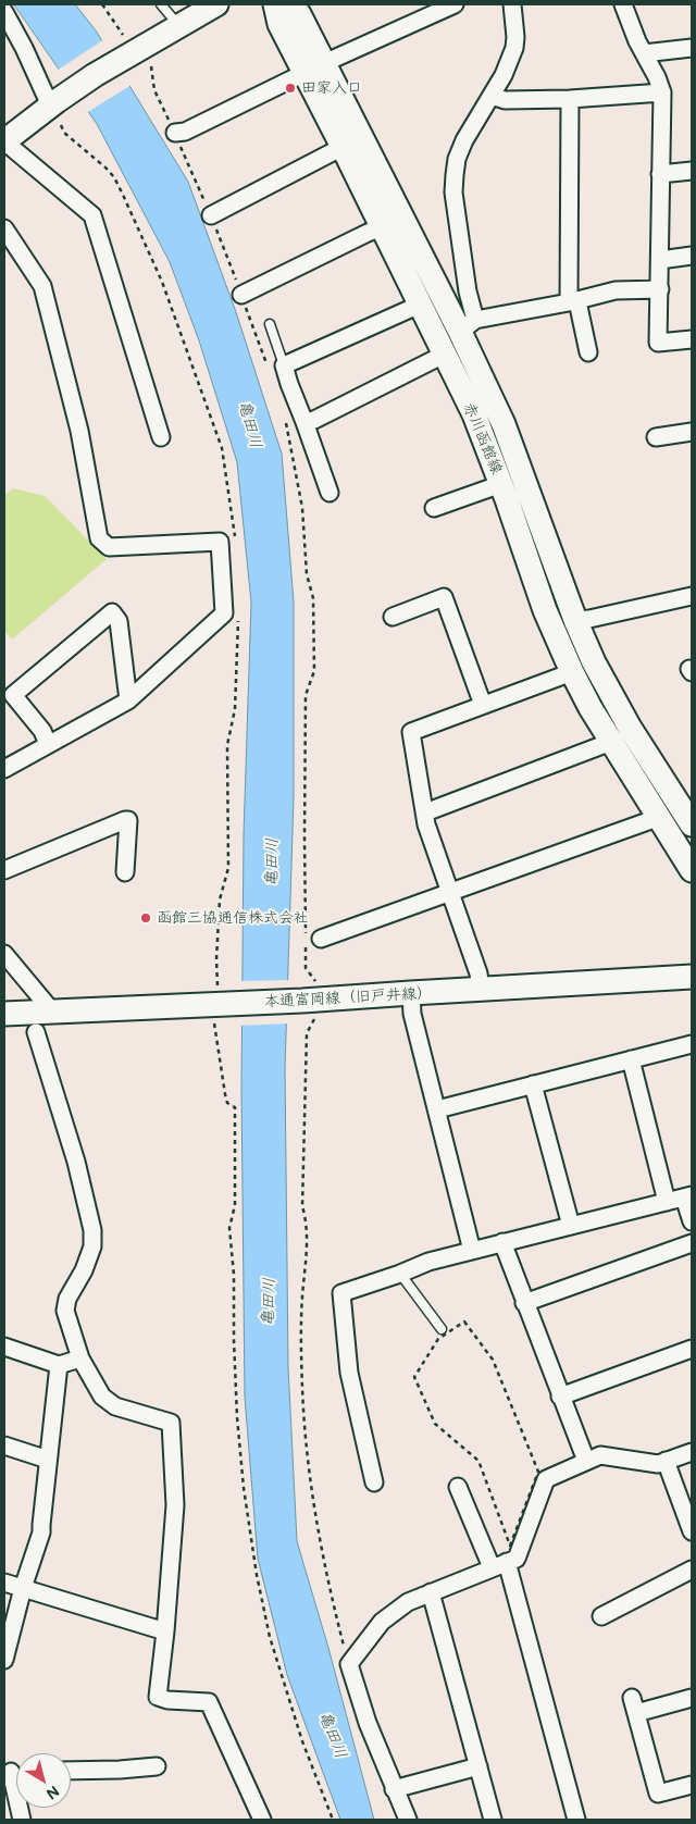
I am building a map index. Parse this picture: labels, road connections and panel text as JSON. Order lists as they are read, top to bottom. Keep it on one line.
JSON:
{"streets":{"main road":["赤川函館線","本通富岡線（旧戸井線）"]},"water":["亀田川"],"places":["田家入口","函館三協通信株式会社"],"north":"bottom right"}
